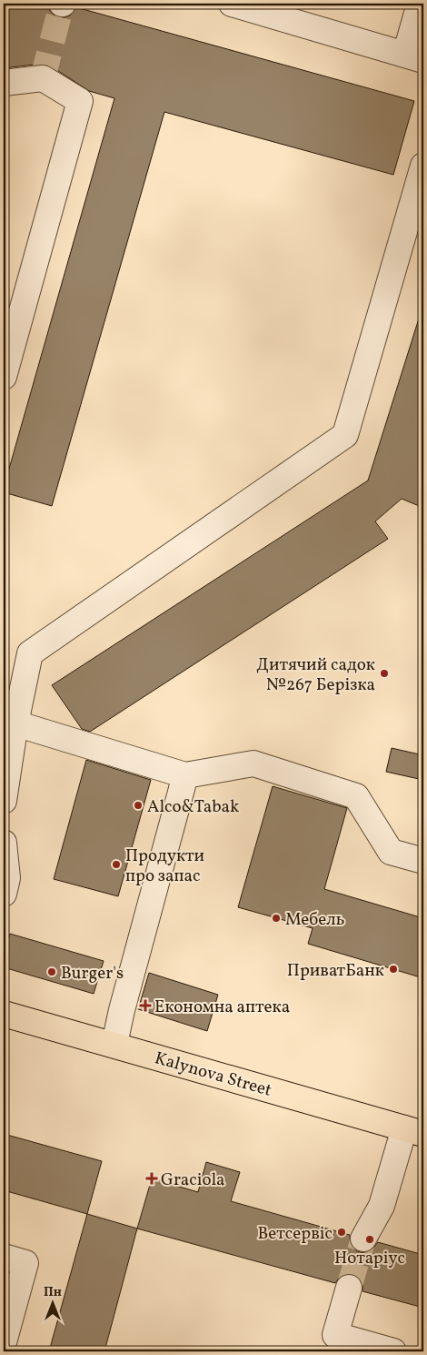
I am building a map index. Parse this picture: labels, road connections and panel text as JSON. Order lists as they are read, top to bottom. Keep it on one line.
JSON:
{"streets":{"main road":["Kalynova Street"]},"places":{"other":["Дитячий садок №267 Берізка","Alco&Tabak","Продукти про запас","Мебель","ПриватБанк","Burger's","Ветсервіс","Нотаріус"],"health":["Економна аптека","Graciola"]},"north":"top"}
